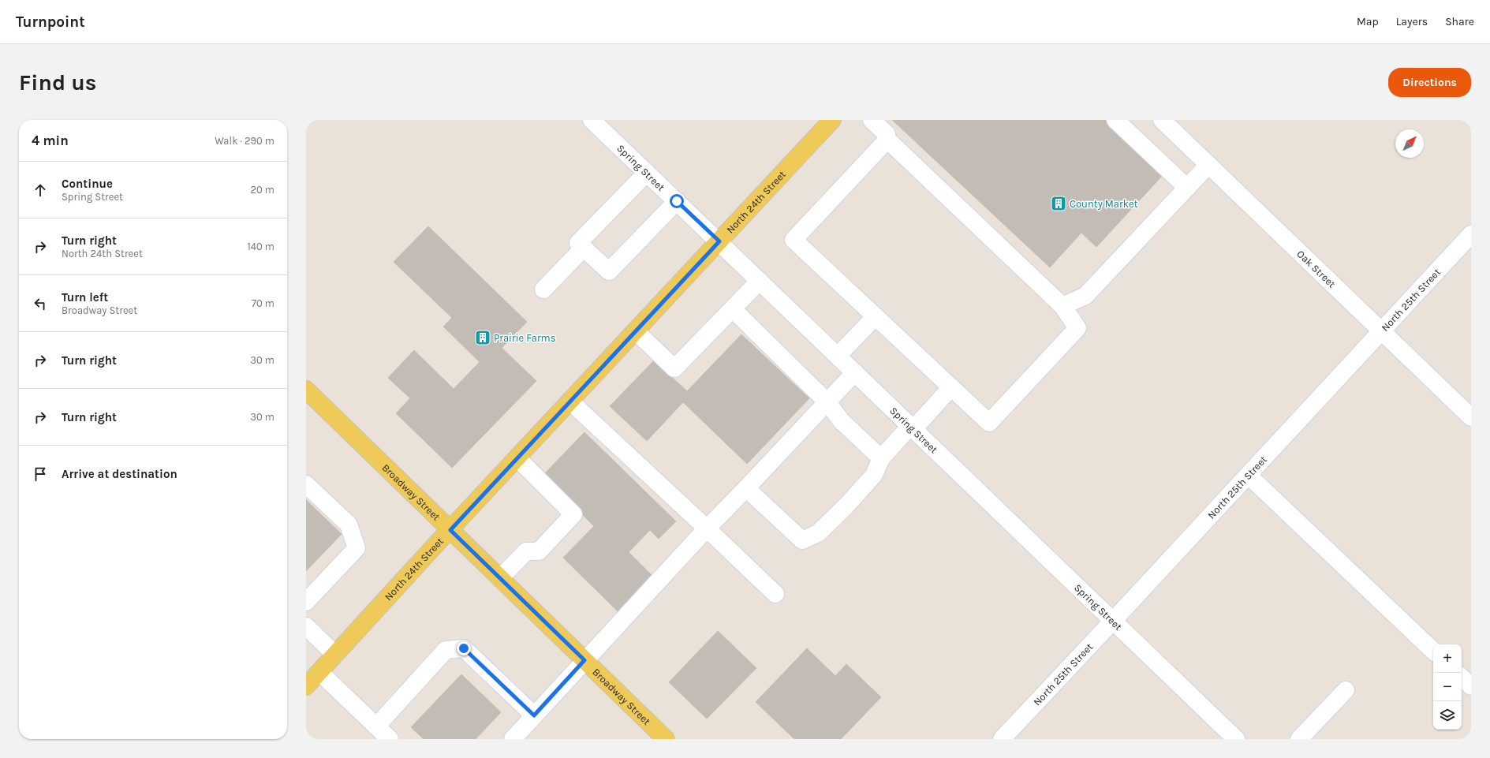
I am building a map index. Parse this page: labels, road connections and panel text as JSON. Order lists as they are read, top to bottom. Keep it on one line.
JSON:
{"streets":{"main road":["North 24th Street","Broadway Street"],"street":["Spring Street","Oak Street","North 25th Street"]},"crossings":[["Spring Street","North 24th Street"],["Spring Street","North 25th Street"],["North 24th Street","Broadway Street"],["Oak Street","North 25th Street"]],"places":{"building":["County Market","Prairie Farms"]},"north":"top right","page":{"header":"Turnpoint","nav":["Map","Layers","Share"],"buttons":"Directions","title":"Find us","heading":["4 min","Walk · 290 m"],"list":[["Continue","Spring Street","20 m"],["Turn right","North 24th Street","140 m"],["Turn left","Broadway Street","70 m"],["Turn right","30 m"],["Turn right","30 m"],"Arrive at destination"],"map_buttons":["+","−"]}}
